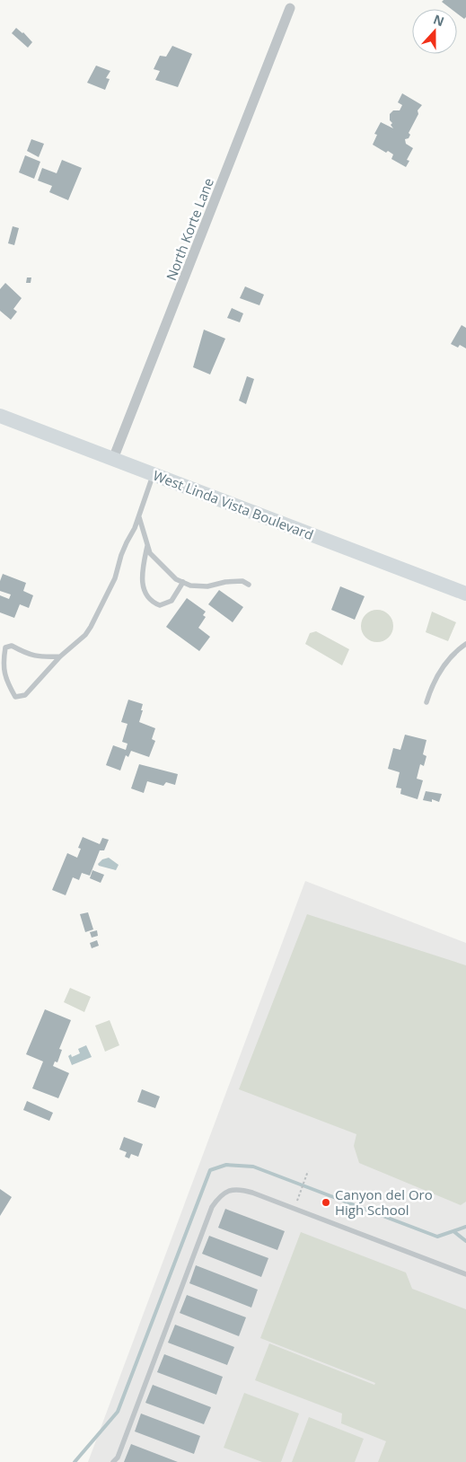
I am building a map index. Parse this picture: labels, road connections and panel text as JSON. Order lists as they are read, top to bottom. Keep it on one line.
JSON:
{"streets":{"street":["North Korte Lane","West Linda Vista Boulevard"]},"crossings":[["North Korte Lane","West Linda Vista Boulevard"]],"places":["Canyon del Oro High School"],"north":"top"}
